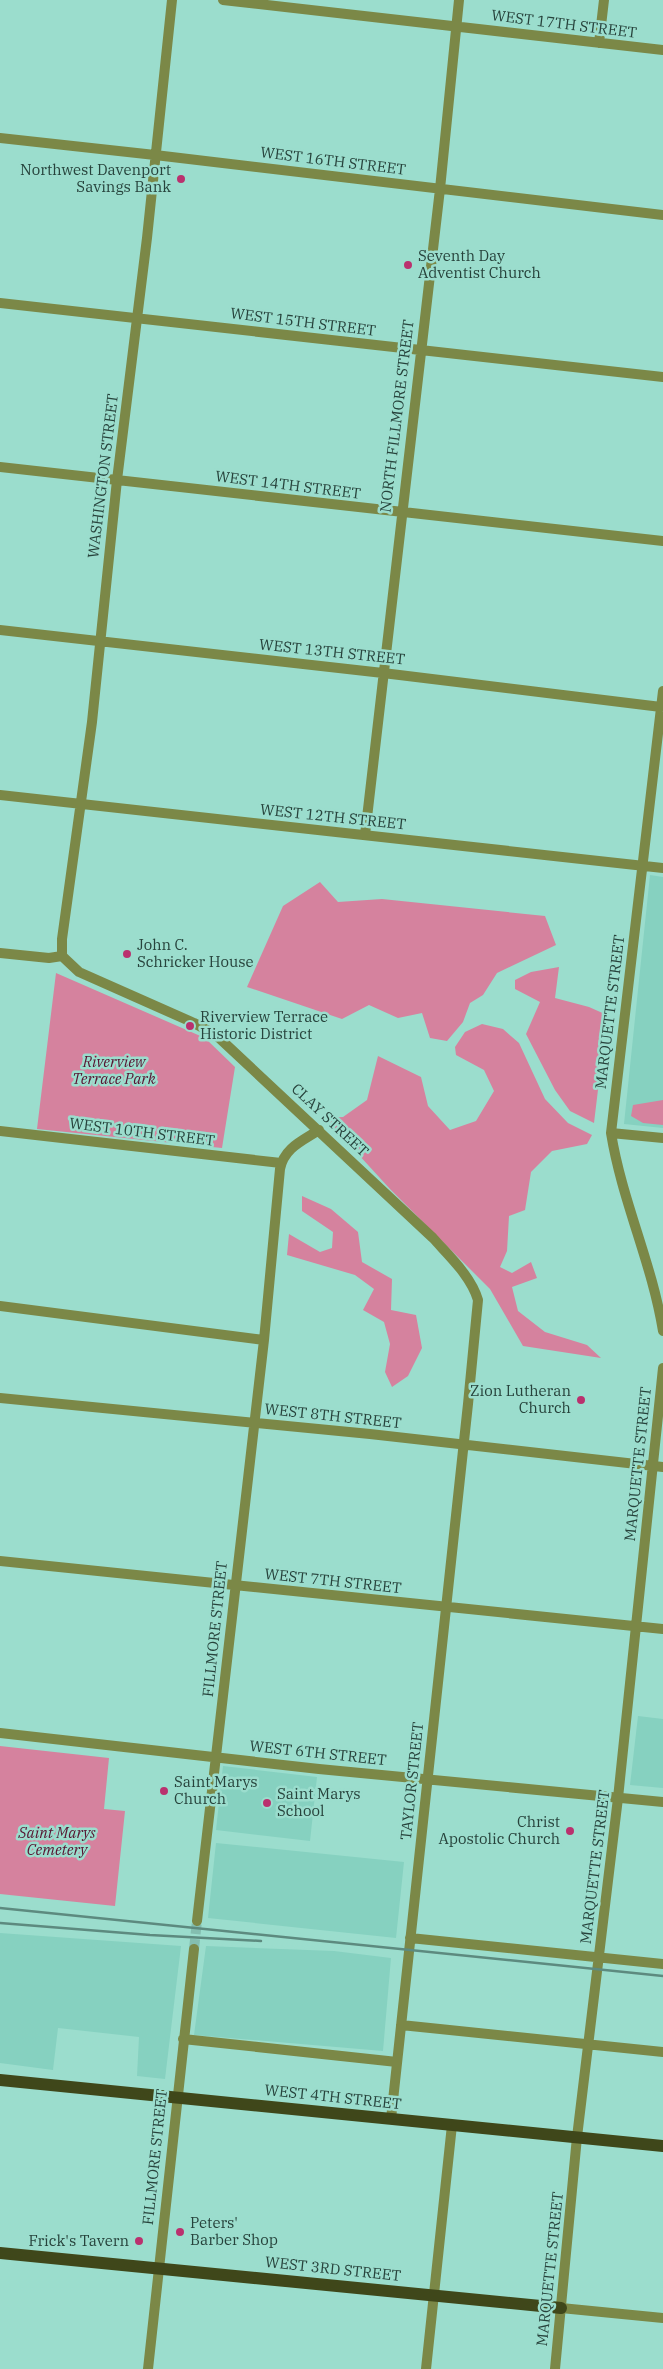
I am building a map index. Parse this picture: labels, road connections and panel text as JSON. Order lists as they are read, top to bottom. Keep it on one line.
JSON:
{"streets":{"main road":["WEST 4TH STREET","WEST 3RD STREET"],"street":["WEST 17TH STREET","WEST 16TH STREET","WEST 15TH STREET","NORTH FILLMORE STREET","WASHINGTON STREET","WEST 14TH STREET","WEST 13TH STREET","WEST 12TH STREET","MARQUETTE STREET","CLAY STREET","WEST 10TH STREET","WEST 8TH STREET","WEST 7TH STREET","FILLMORE STREET","WEST 6TH STREET","TAYLOR STREET"]},"crossings":[["WEST 17TH STREET","NORTH FILLMORE STREET"],["WEST 16TH STREET","NORTH FILLMORE STREET"],["WEST 16TH STREET","WASHINGTON STREET"],["WEST 15TH STREET","NORTH FILLMORE STREET"],["WEST 15TH STREET","WASHINGTON STREET"],["NORTH FILLMORE STREET","WEST 14TH STREET"],["NORTH FILLMORE STREET","WEST 13TH STREET"],["NORTH FILLMORE STREET","WEST 12TH STREET"],["WASHINGTON STREET","WEST 14TH STREET"],["WASHINGTON STREET","WEST 13TH STREET"],["WASHINGTON STREET","WEST 12TH STREET"],["WASHINGTON STREET","CLAY STREET"],["WEST 13TH STREET","MARQUETTE STREET"],["WEST 12TH STREET","MARQUETTE STREET"],["MARQUETTE STREET","WEST 8TH STREET"],["MARQUETTE STREET","WEST 7TH STREET"],["MARQUETTE STREET","WEST 6TH STREET"],["MARQUETTE STREET","WEST 4TH STREET"],["MARQUETTE STREET","WEST 3RD STREET"],["CLAY STREET","WEST 8TH STREET"],["CLAY STREET","TAYLOR STREET"],["WEST 8TH STREET","FILLMORE STREET"],["WEST 8TH STREET","TAYLOR STREET"],["WEST 7TH STREET","FILLMORE STREET"],["WEST 7TH STREET","TAYLOR STREET"],["FILLMORE STREET","WEST 6TH STREET"],["FILLMORE STREET","WEST 4TH STREET"],["FILLMORE STREET","WEST 3RD STREET"],["WEST 6TH STREET","TAYLOR STREET"],["TAYLOR STREET","WEST 4TH STREET"]],"parks":["Riverview Terrace Park","Saint Marys Cemetery"],"places":["Northwest Davenport Savings Bank","Seventh Day Adventist Church","John C. Schricker House","Riverview Terrace Historic District","Zion Lutheran Church","Saint Marys Church","Saint Marys School","Christ Apostolic Church","Peters' Barber Shop","Frick's Tavern"]}
